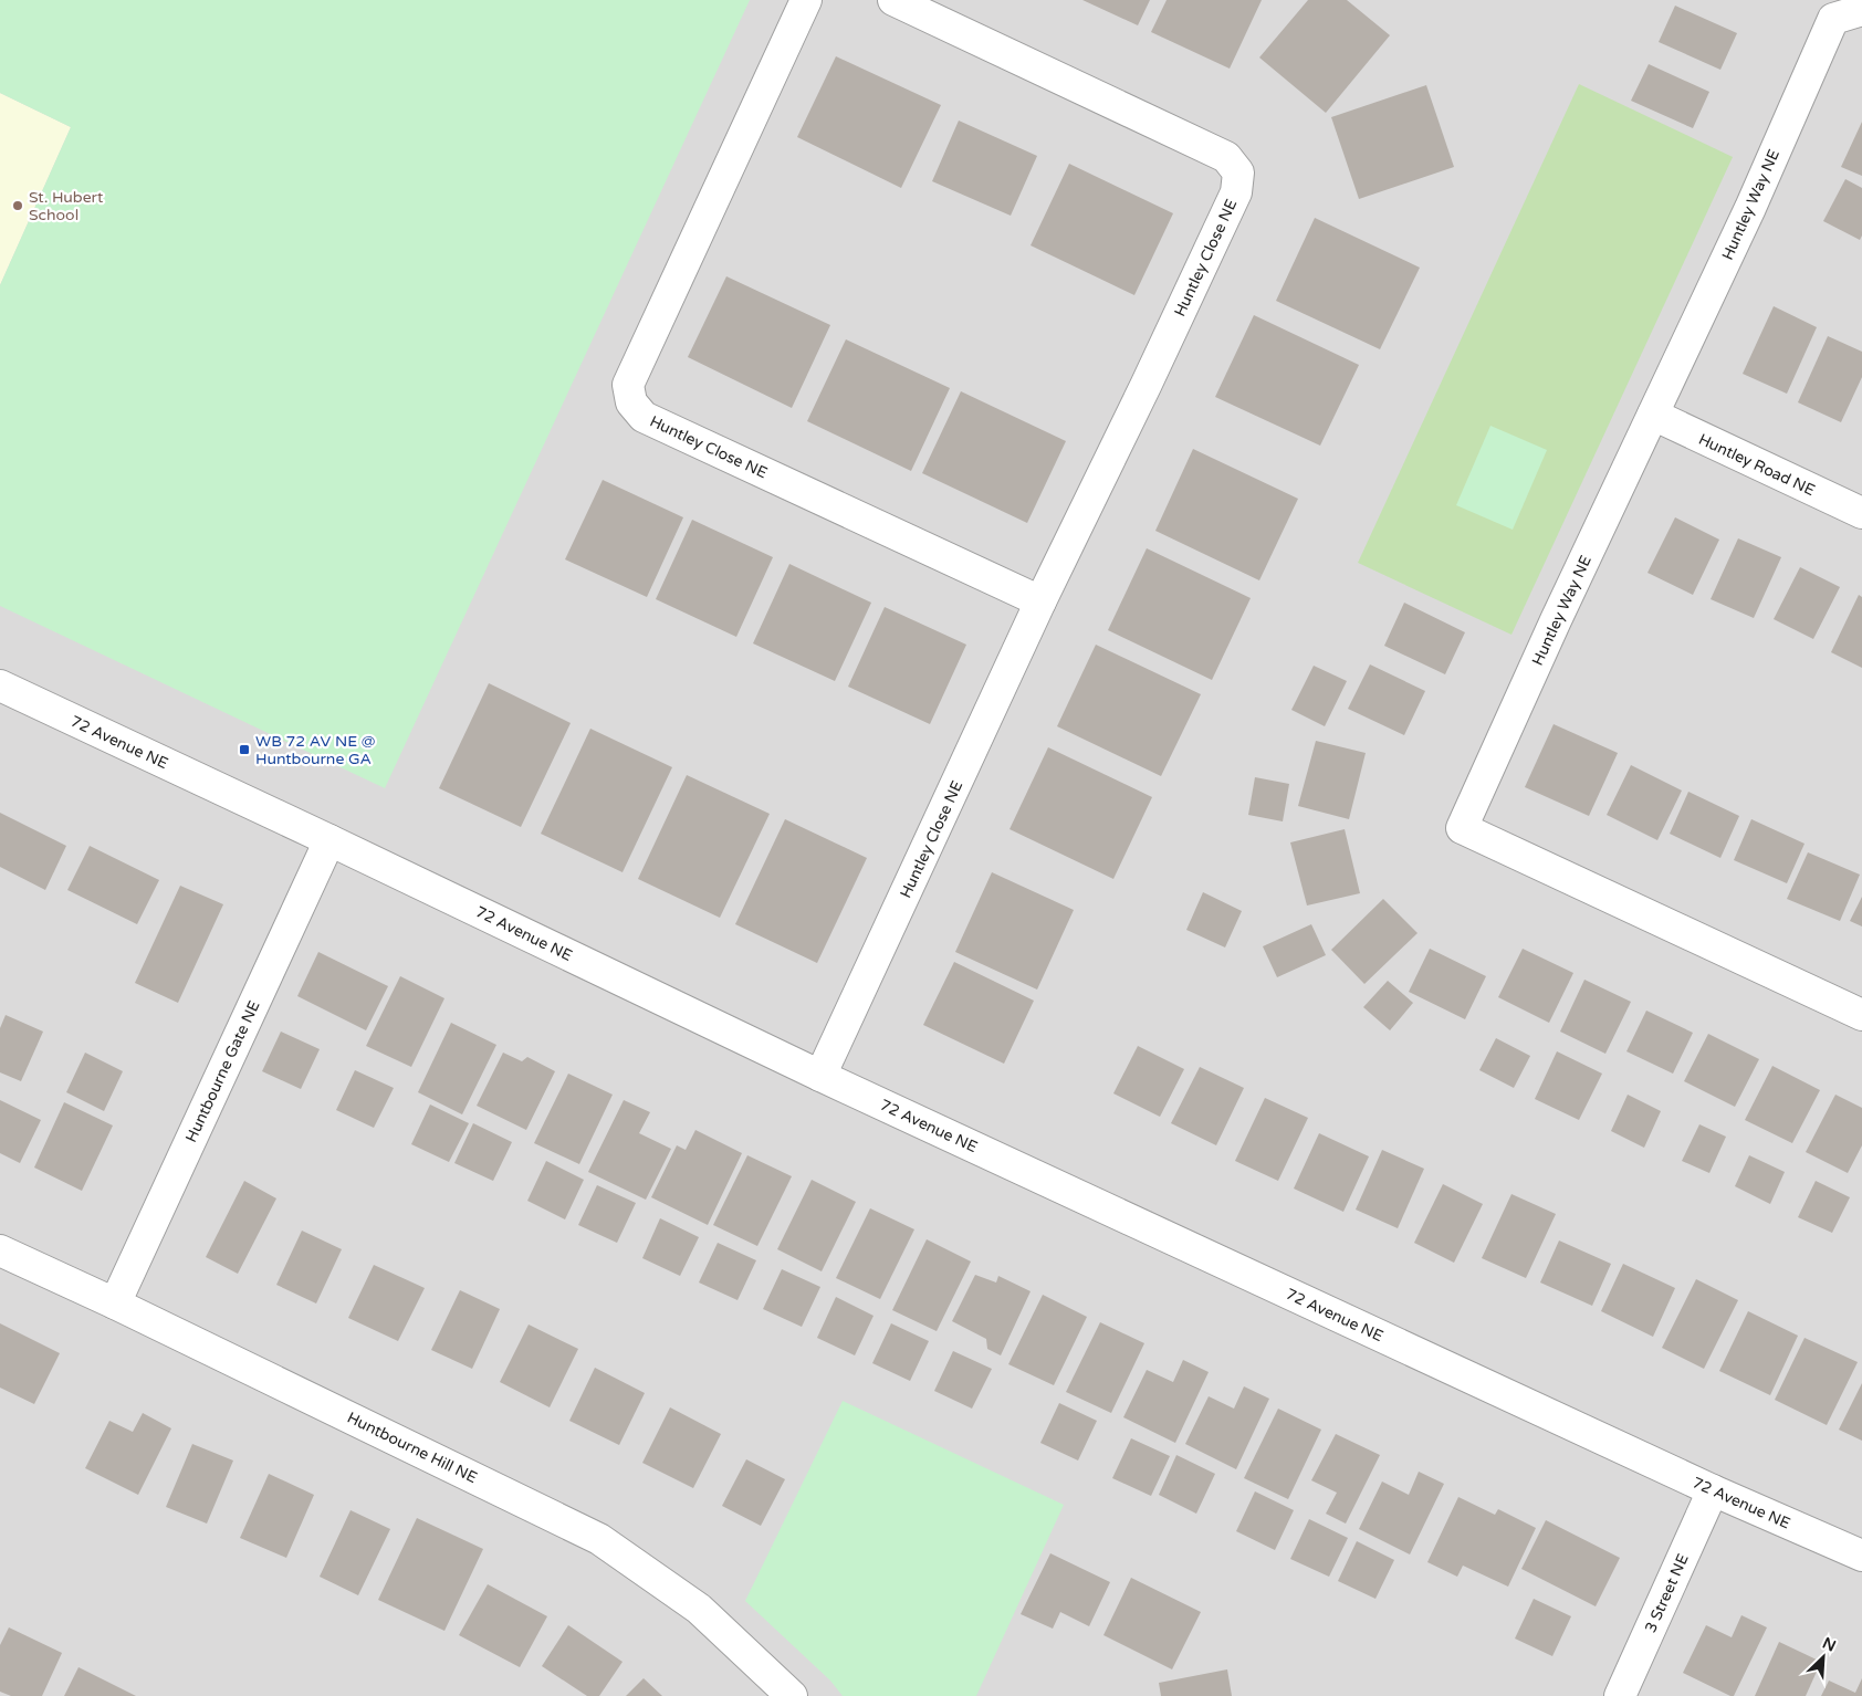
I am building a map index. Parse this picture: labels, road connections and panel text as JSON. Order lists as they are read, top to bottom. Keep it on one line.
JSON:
{"streets":{"street":["Huntley Way NE","Huntley Close NE","Huntley Road NE","72 Avenue NE","Huntbourne Gate NE","Huntbourne Hill NE","3 Street NE"]},"crossings":[["Huntley Way NE","Huntley Road NE"],["Huntley Close NE","72 Avenue NE"],["72 Avenue NE","Huntbourne Gate NE"],["72 Avenue NE","3 Street NE"],["Huntbourne Gate NE","Huntbourne Hill NE"]],"places":{"other":["St. Hubert School"],"transit":["WB 72 AV NE @ Huntbourne GA"]},"north":"top right"}
